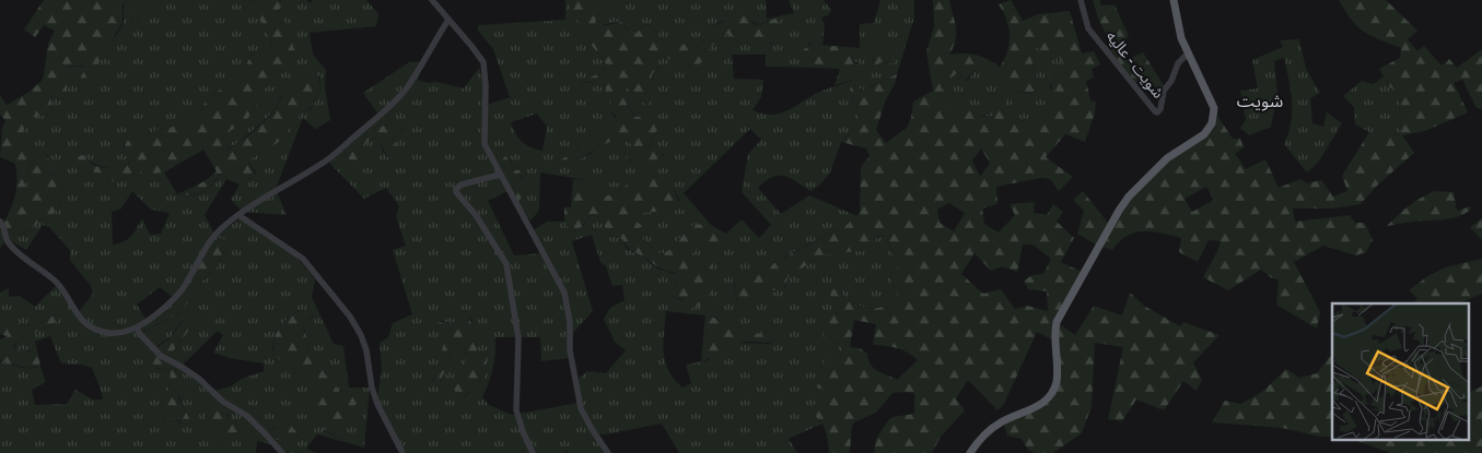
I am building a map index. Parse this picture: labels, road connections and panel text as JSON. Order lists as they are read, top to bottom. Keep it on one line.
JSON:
{"streets":{"street":["شويت - عاليه"]},"districts":["شويت"]}
